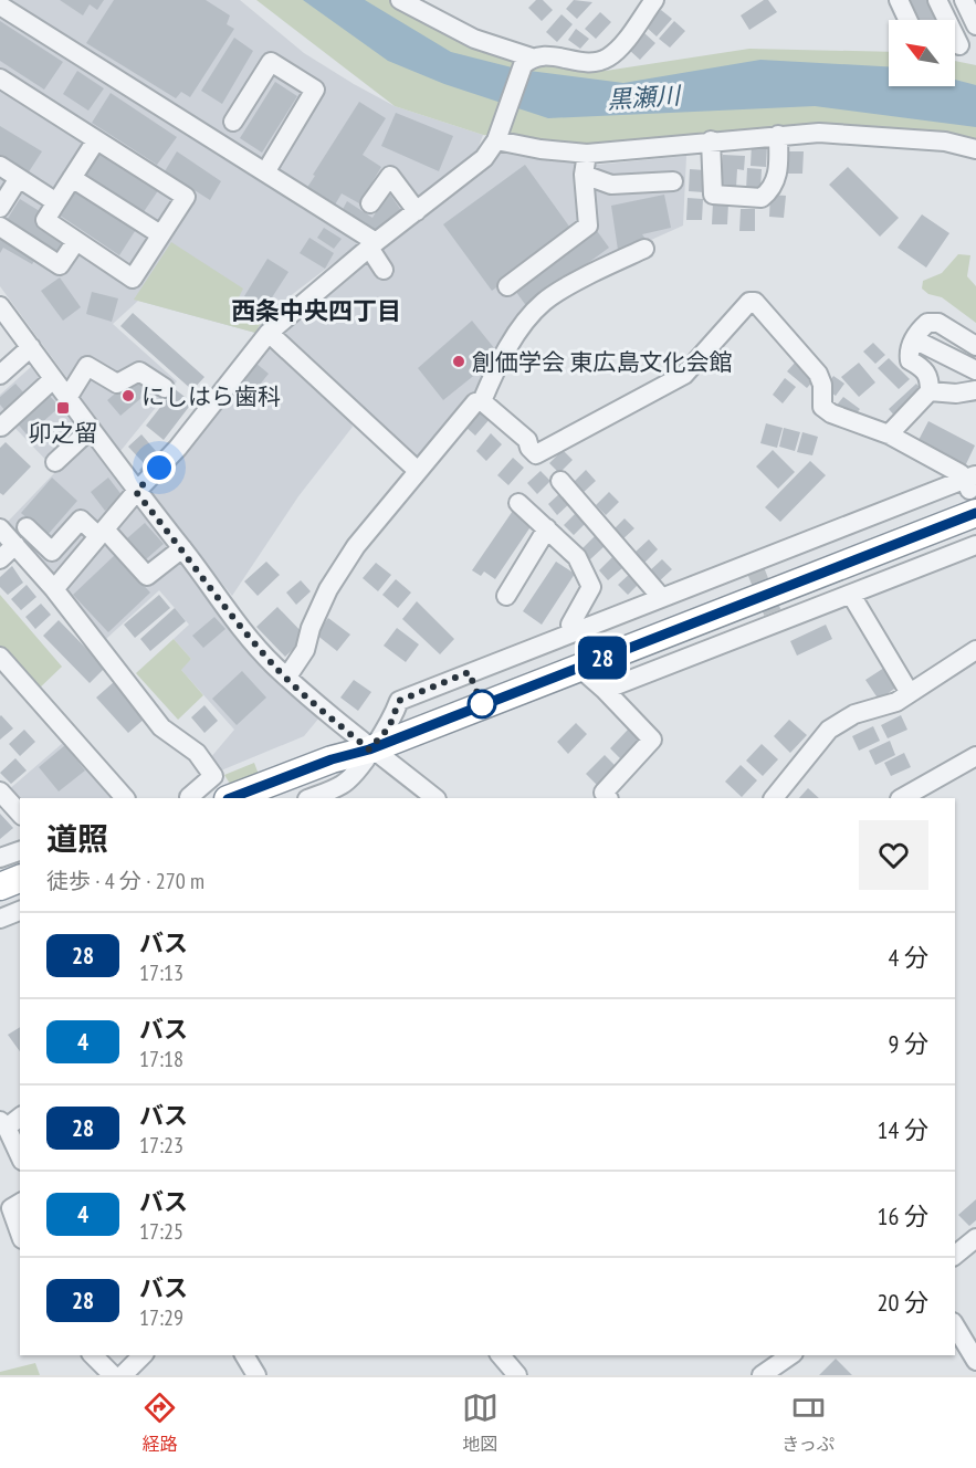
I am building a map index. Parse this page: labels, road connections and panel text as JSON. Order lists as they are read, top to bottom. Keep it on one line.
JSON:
{"districts":["西条中央四丁目"],"water":["黒瀬川"],"places":{"other":["創価学会 東広島文化会館","にしはら歯科"],"transit":["卯之留"]},"lines":["bus line 28"],"north":"top left","page":{"on_map":"28","heading":["道照","徒歩 · 4 分 · 270 m"],"list":[{"mark":"28","name":"バス","note":"17:13","value":"4 分"},{"mark":"4","name":"バス","note":"17:18","value":"9 分"},{"mark":"28","name":"バス","note":"17:23","value":"14 分"},{"mark":"4","name":"バス","note":"17:25","value":"16 分"},{"mark":"28","name":"バス","note":"17:29","value":"20 分"}],"tabs":["経路","地図","きっぷ"]}}
